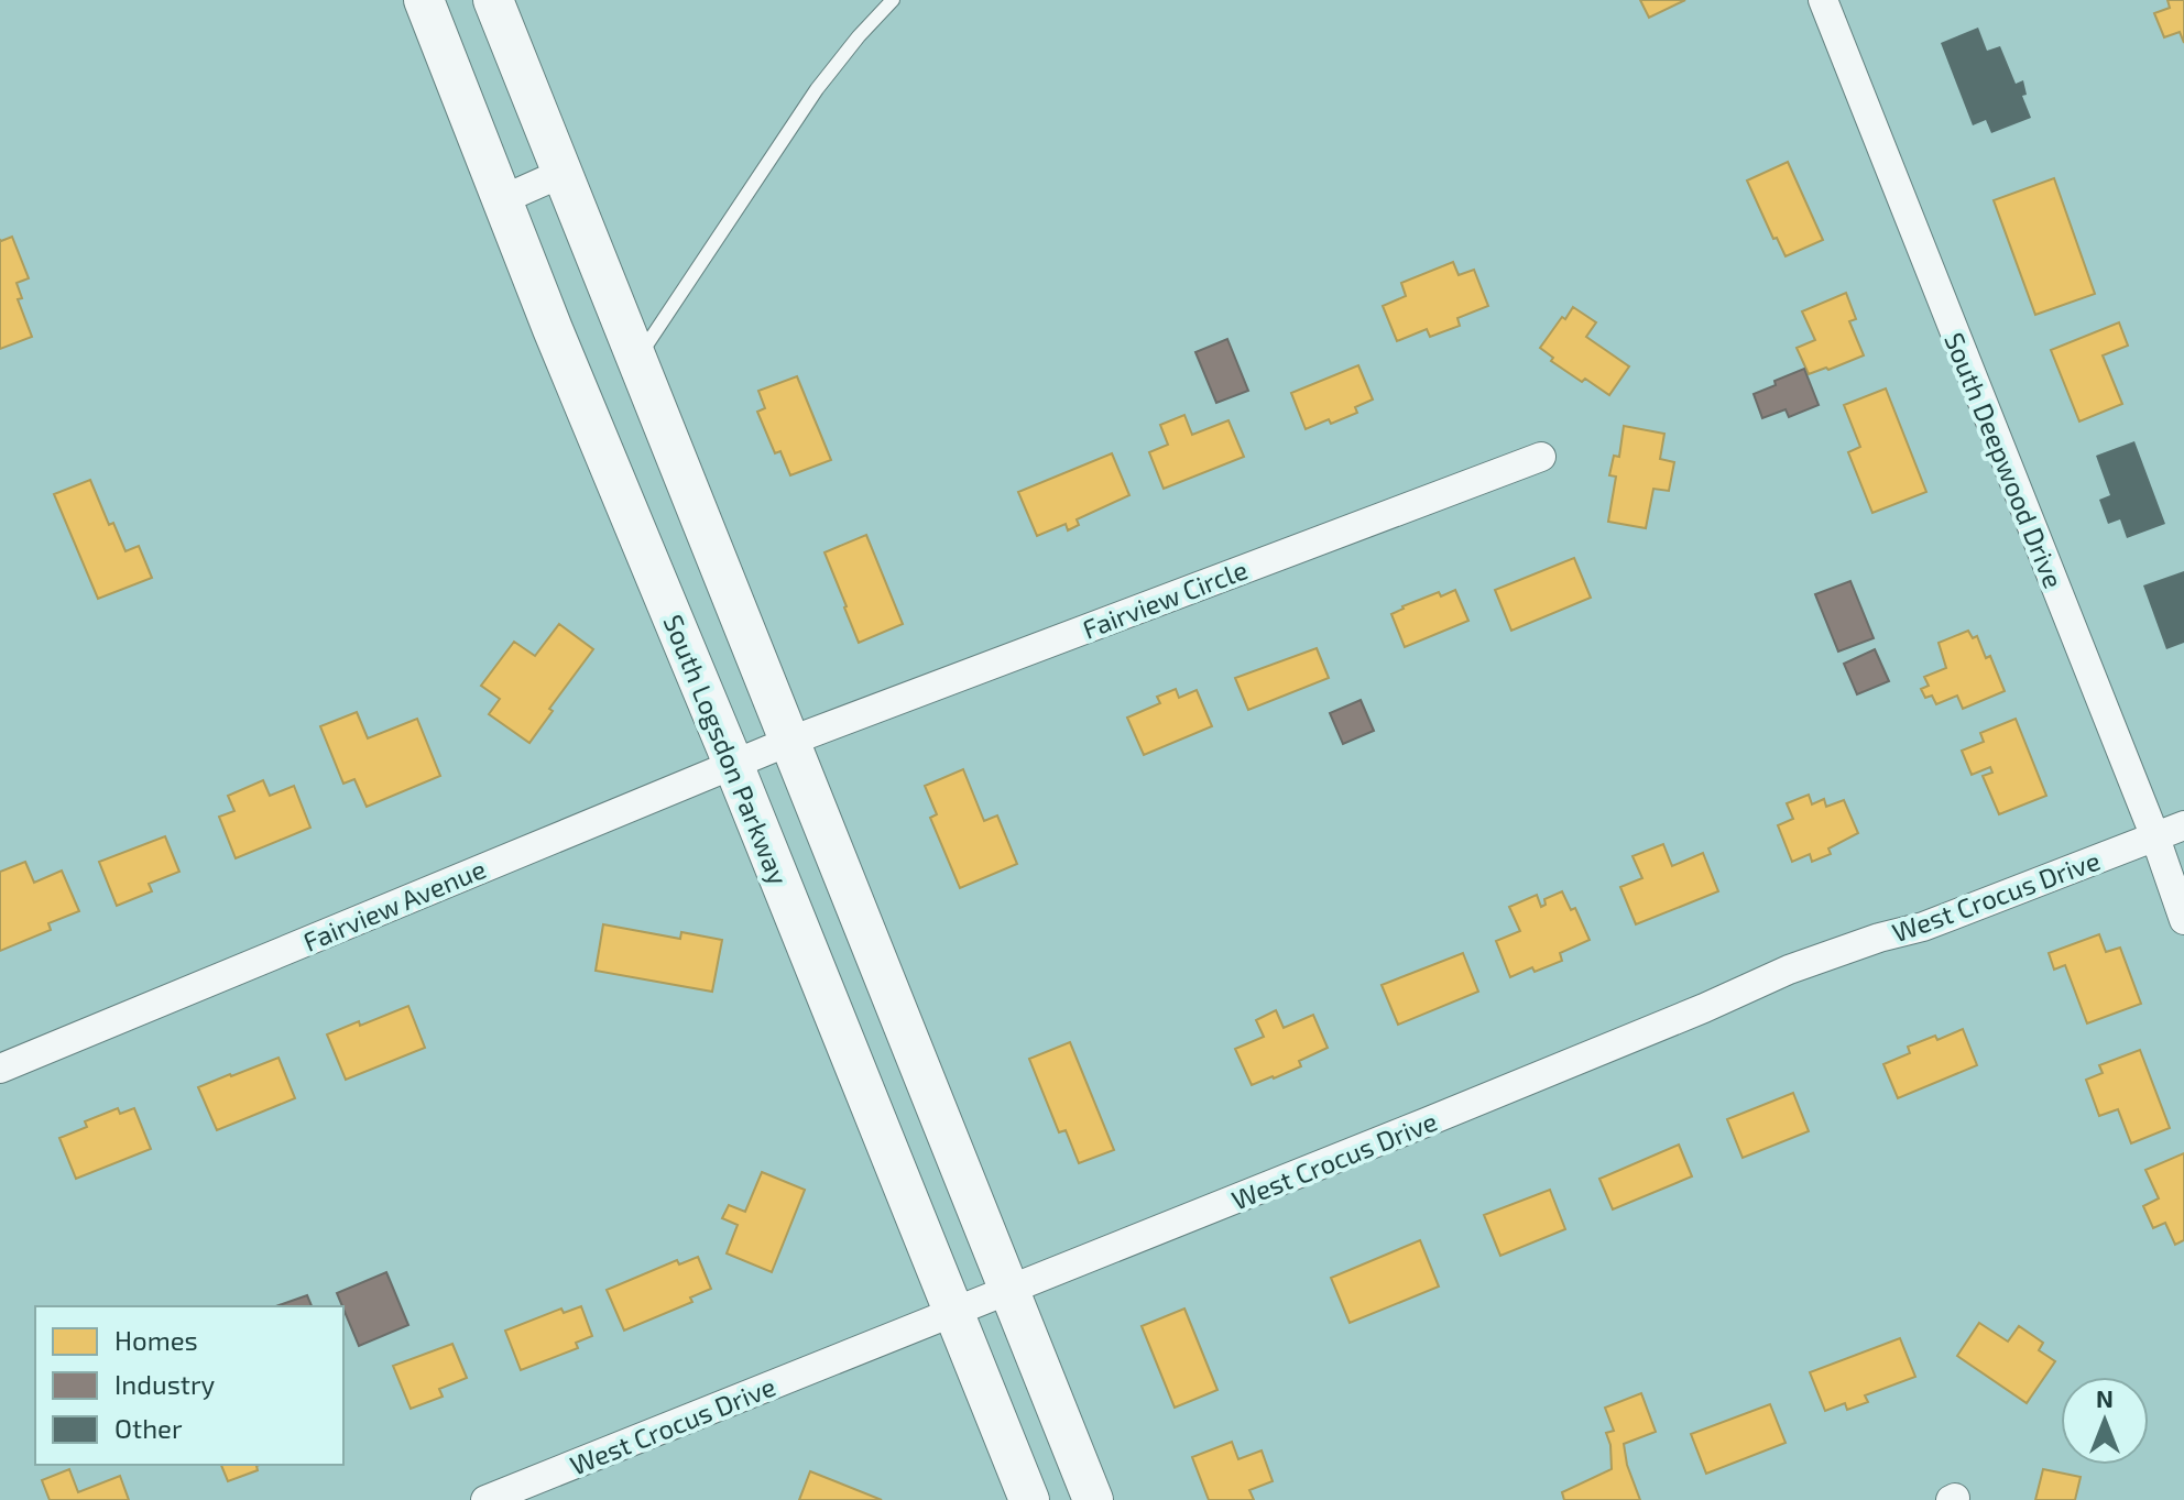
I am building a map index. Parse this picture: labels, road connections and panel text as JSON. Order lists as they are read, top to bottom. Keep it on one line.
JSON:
{"streets":{"main road":["South Logsdon Parkway"],"street":["South Deepwood Drive","Fairview Circle","West Crocus Drive","Fairview Avenue"]},"crossings":[["South Deepwood Drive","West Crocus Drive"],["Fairview Circle","Fairview Avenue"],["South Logsdon Parkway","West Crocus Drive"],["South Logsdon Parkway","Fairview Avenue"]],"legend":["Homes","Industry","Other"],"north":"top"}
